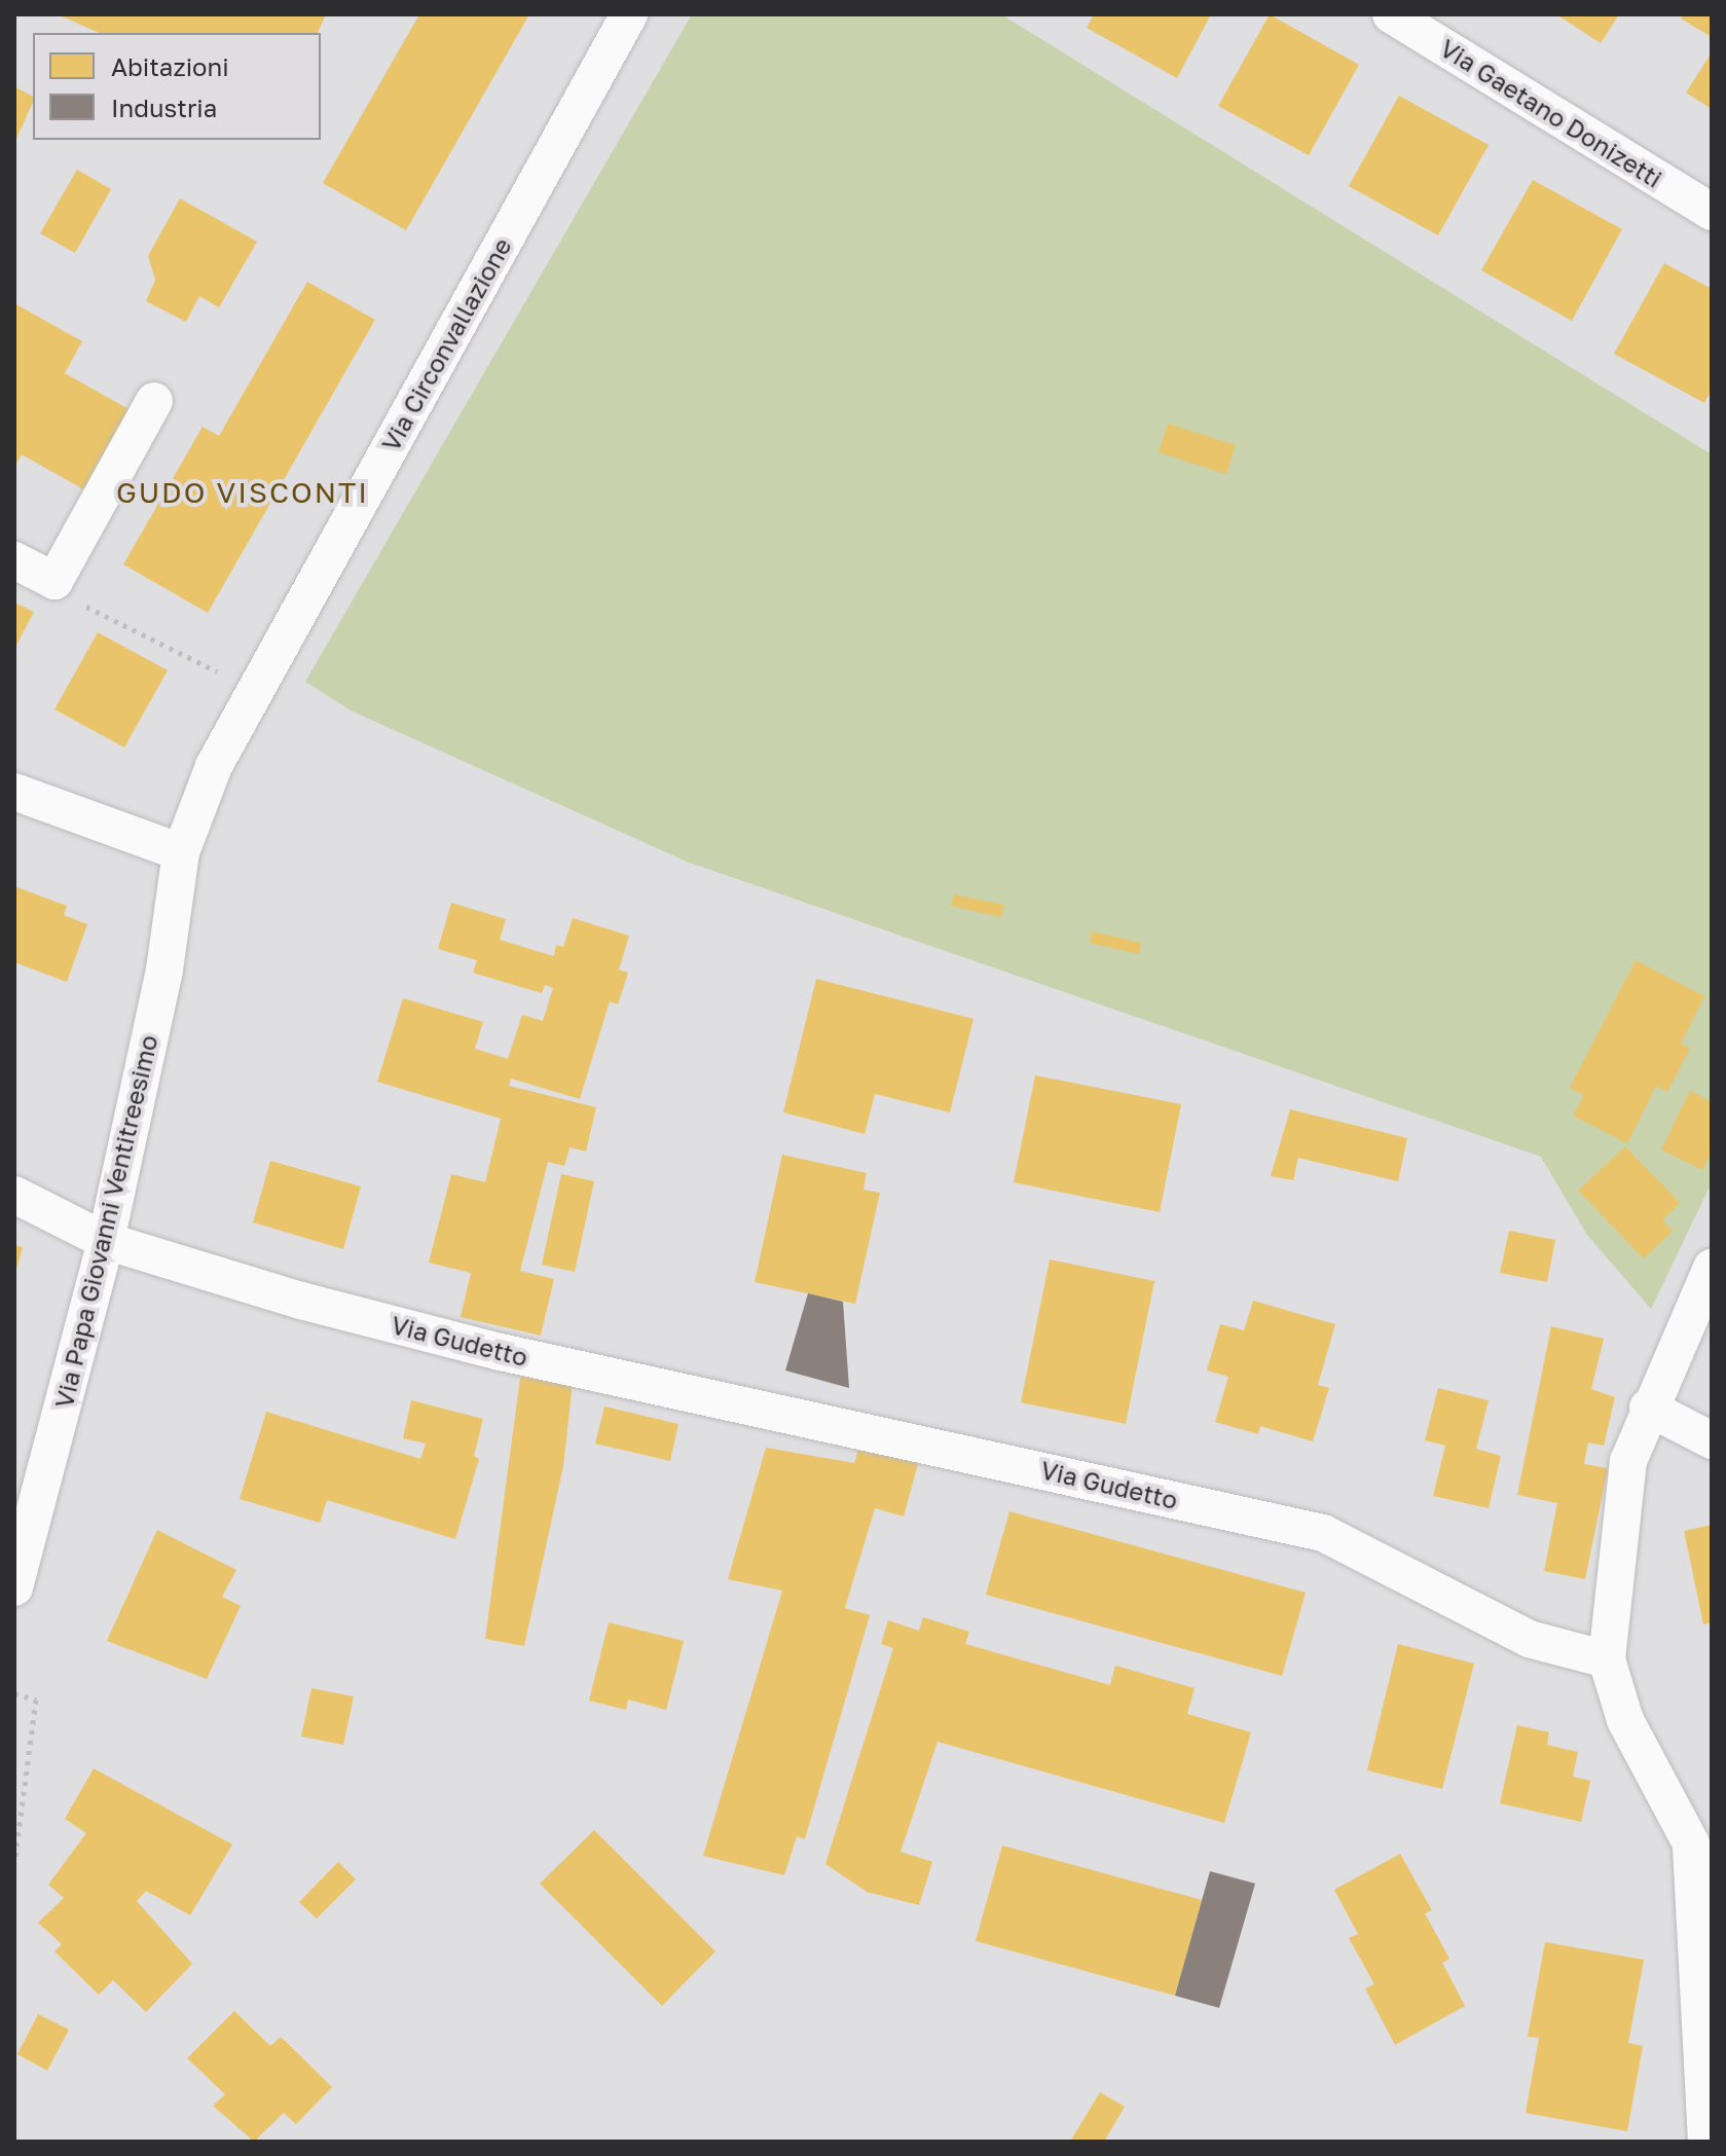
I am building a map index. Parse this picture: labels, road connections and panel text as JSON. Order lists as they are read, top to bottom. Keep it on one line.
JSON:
{"streets":{"street":["Via Gaetano Donizetti","Via Circonvallazione","Via Papa Giovanni Ventitreesimo","Via Gudetto"]},"crossings":[["Via Circonvallazione","Via Papa Giovanni Ventitreesimo"],["Via Papa Giovanni Ventitreesimo","Via Gudetto"]],"districts":["GUDO VISCONTI"],"legend":["Abitazioni","Industria"]}
